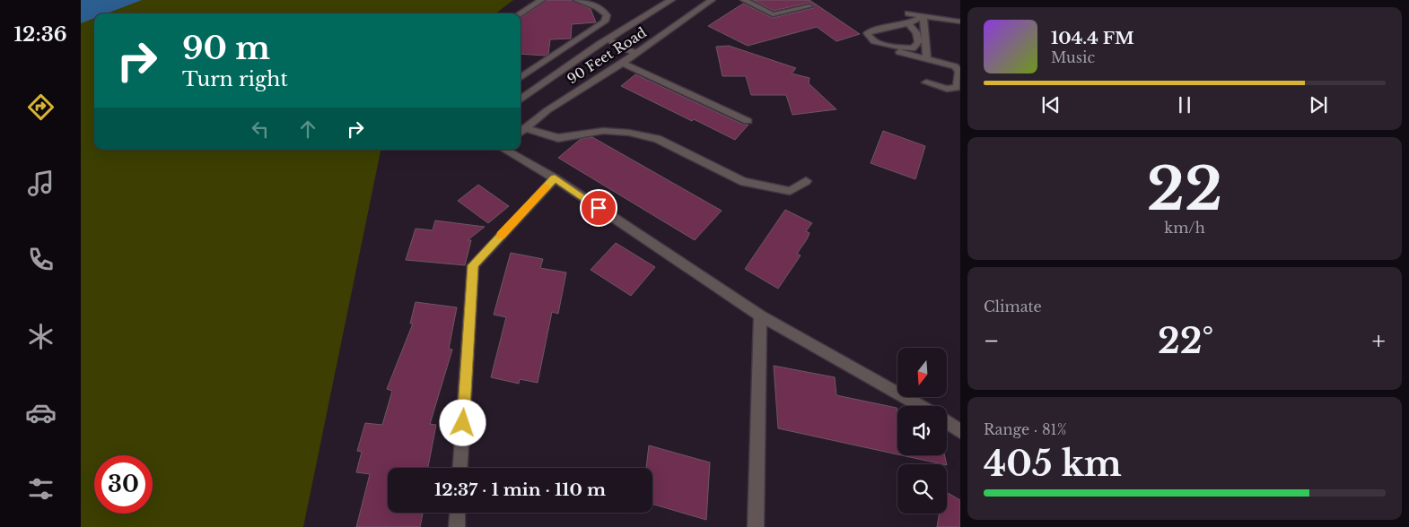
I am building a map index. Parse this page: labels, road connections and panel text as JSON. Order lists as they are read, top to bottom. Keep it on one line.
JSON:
{"streets":{"street":["90 Feet Road"]},"north":"bottom","page":{"tabs":"12:36","turn":["90 m","Turn right"],"song":["104.4 FM","Music"],"tile":[["22","km/h"],"Climate",["Range · 81%","405 km"]],"heat":["−","22°","+"],"limit":"30","trip":"12:37 · 1 min · 110 m"}}
